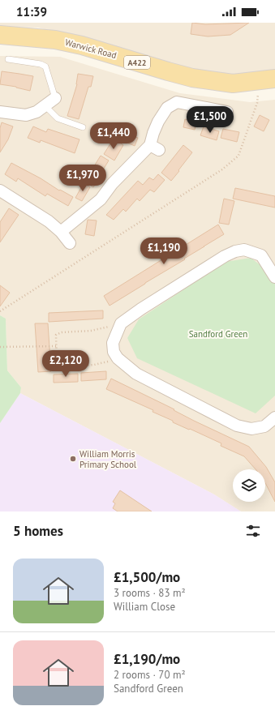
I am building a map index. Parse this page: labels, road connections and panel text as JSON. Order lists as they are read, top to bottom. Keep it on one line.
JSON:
{"streets":{"main road":["Warwick Road","A422"]},"parks":["Sandford Green"],"places":["William Morris Primary School"],"page":{"status":"11:39","price":["£1,500","£1,440","£1,970","£1,190","£2,120"],"heading":"5 homes","list":[{"name":"£1,500/mo","note":"3 rooms · 83 m² · William Close"},{"name":"£1,190/mo","note":"2 rooms · 70 m² · Sandford Green"}]}}
